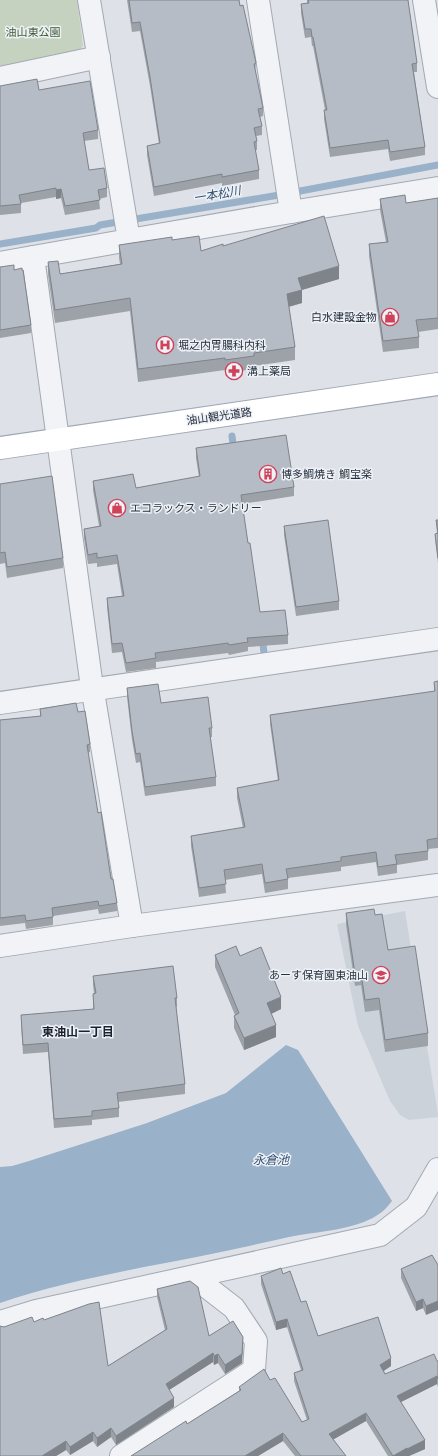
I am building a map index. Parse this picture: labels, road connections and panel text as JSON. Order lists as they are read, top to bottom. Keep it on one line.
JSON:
{"streets":{"main road":["油山観光道路"]},"districts":["東油山一丁目"],"water":["一本松川","永倉池"],"parks":["油山東公園"],"places":{"shop":["白水建設金物","エコラックス・ランドリー"],"hospital":["堀之内胃腸科内科"],"pharmacy":["溝上薬局"],"building":["博多鯛焼き 鯛宝楽"],"school or university":["あーす保育園東油山"]}}
